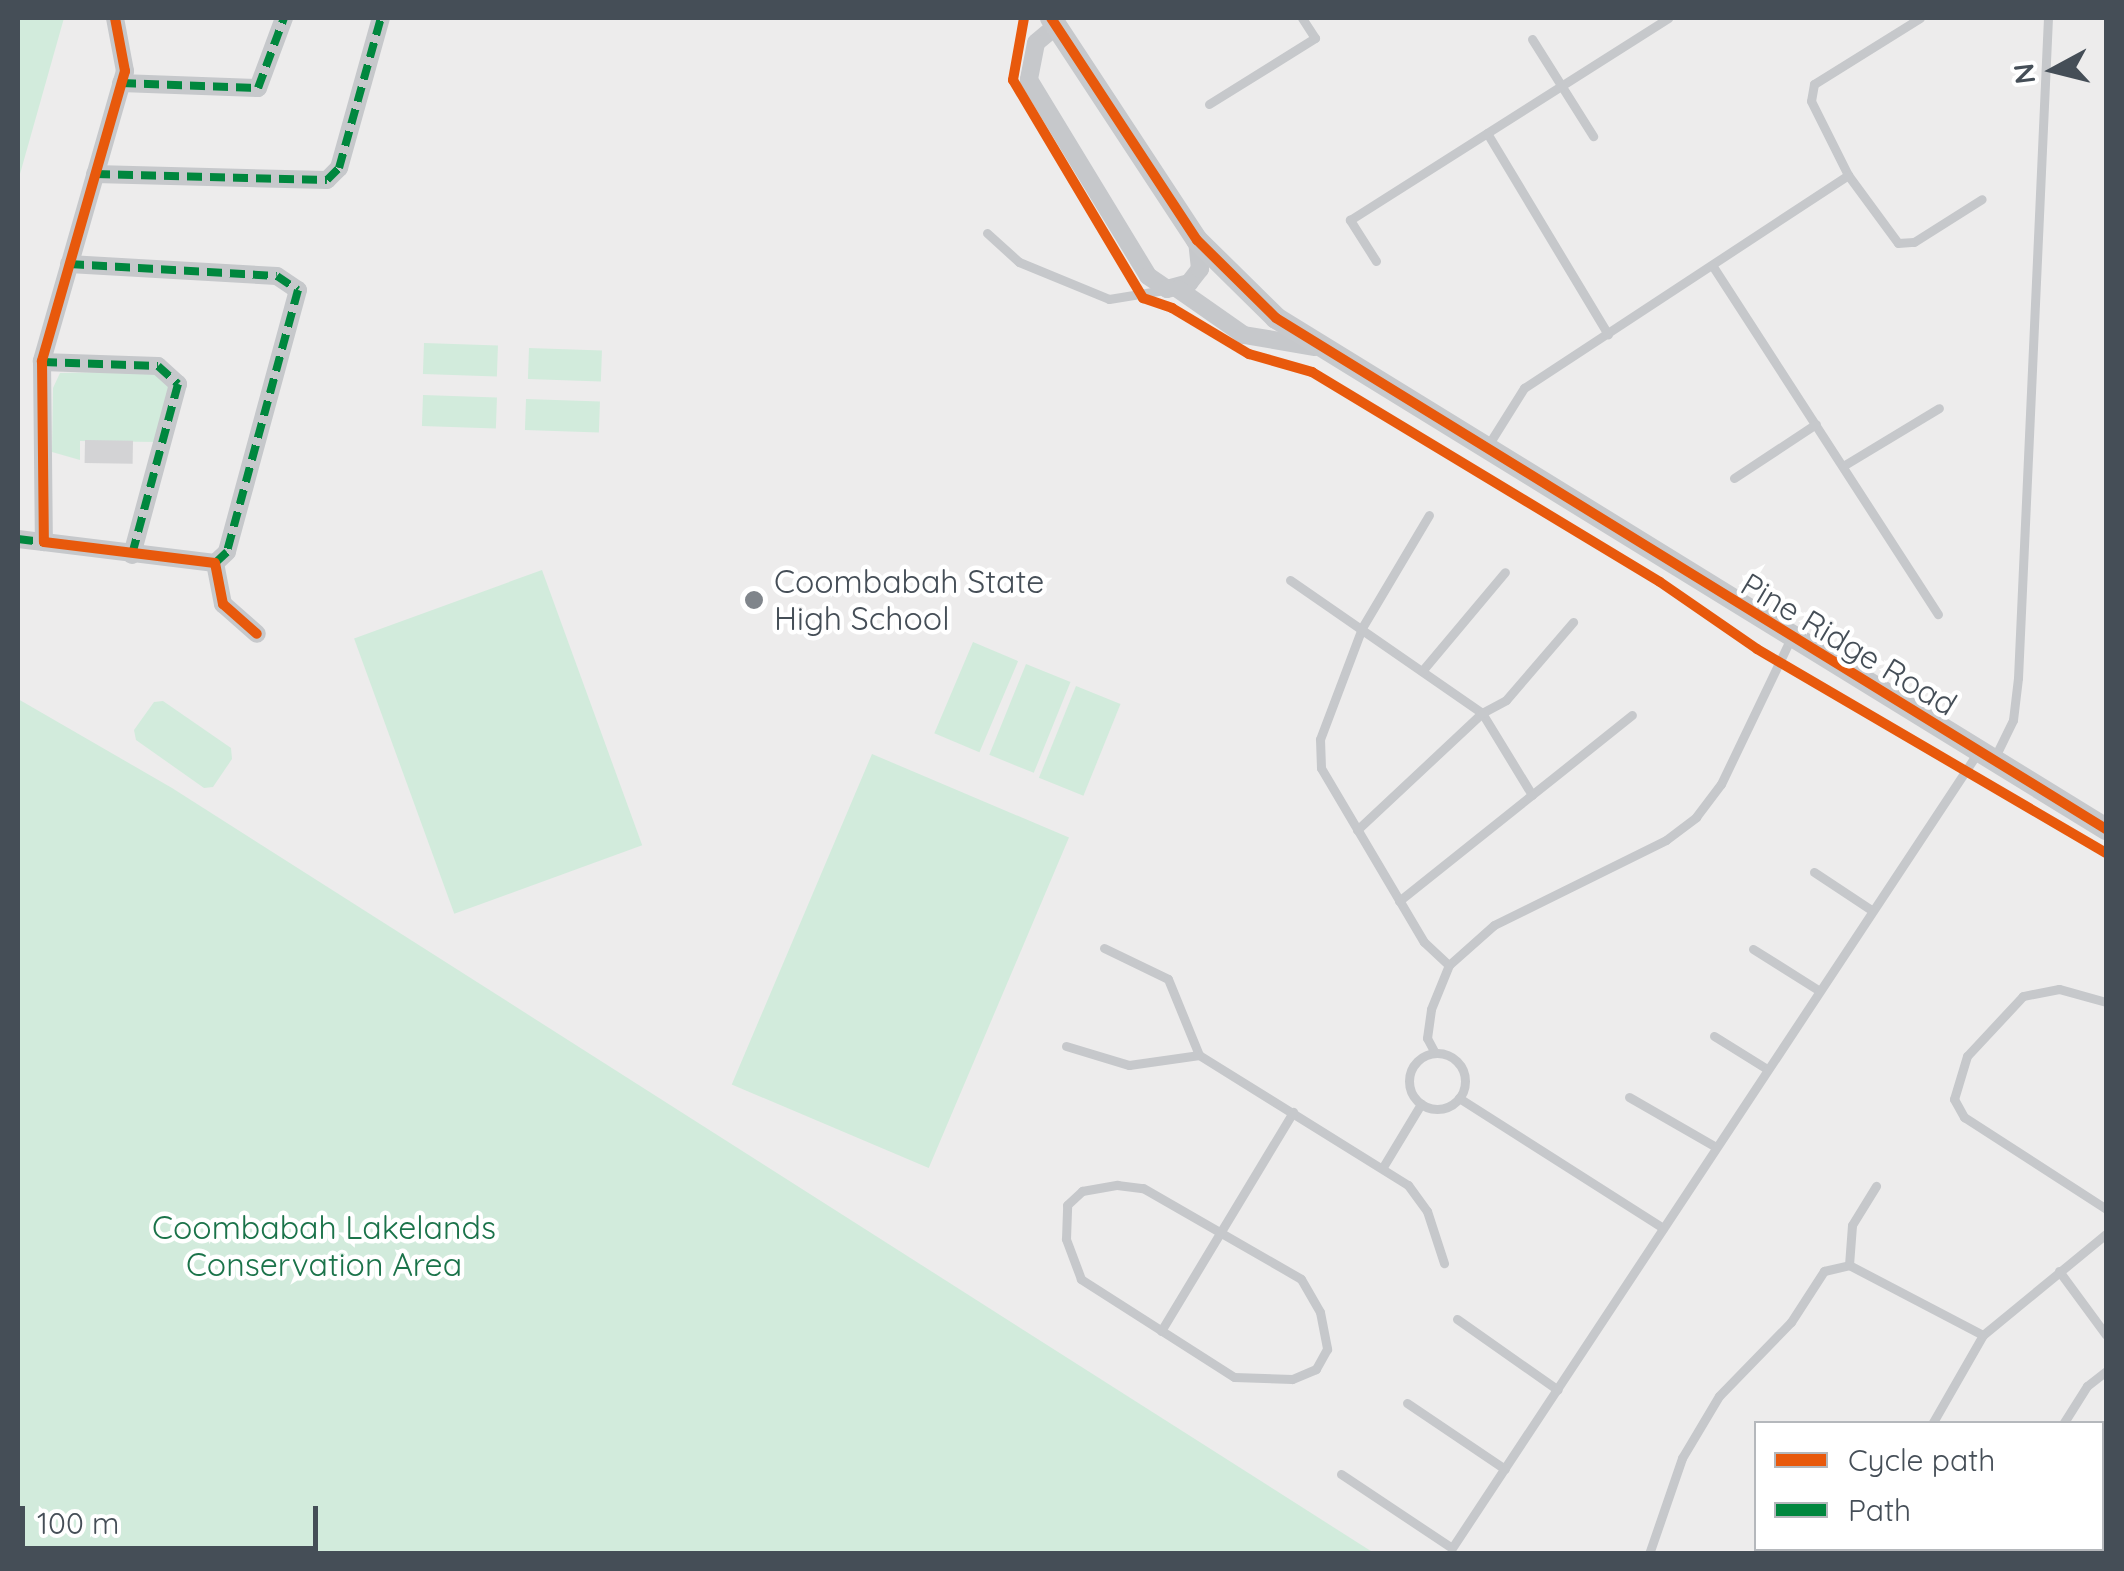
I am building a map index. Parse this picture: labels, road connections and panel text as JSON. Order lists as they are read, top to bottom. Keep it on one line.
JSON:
{"streets":{"street":["Pine Ridge Road"]},"parks":["Coombabah Lakelands Conservation Area"],"places":["Coombabah State High School"],"legend":["Cycle path","Path"],"scale_bar":"100 m","north":"left"}
